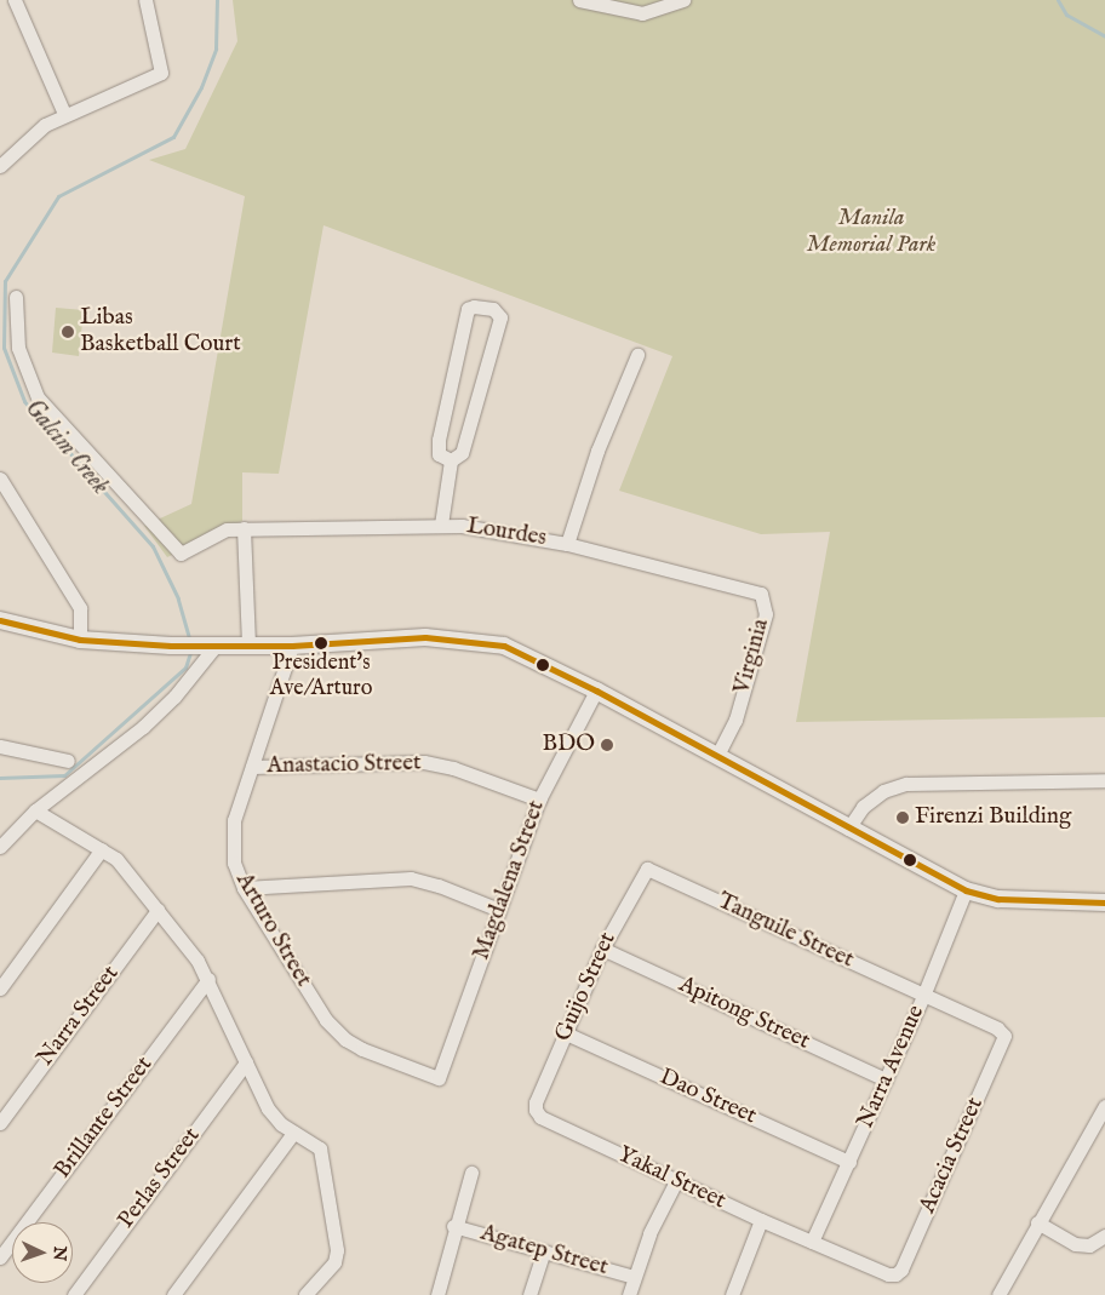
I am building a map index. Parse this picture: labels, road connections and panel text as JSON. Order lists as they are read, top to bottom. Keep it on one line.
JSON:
{"streets":{"street":["Lourdes","Virginia","Anastacio Street","Magdalena Street","Arturo Street","Tanguile Street","Guijo Street","Apitong Street","Narra Street","Narra Avenue","Dao Street","Brillante Street","Acacia Street","Perlas Street","Yakal Street","Agatep Street"]},"crossings":[["Lourdes","Virginia"],["Anastacio Street","Magdalena Street"],["Anastacio Street","Arturo Street"],["Magdalena Street","Arturo Street"],["Tanguile Street","Guijo Street"],["Tanguile Street","Narra Avenue"],["Tanguile Street","Acacia Street"],["Guijo Street","Apitong Street"],["Guijo Street","Dao Street"],["Guijo Street","Yakal Street"],["Apitong Street","Narra Avenue"],["Narra Avenue","Dao Street"],["Narra Avenue","Acacia Street"],["Narra Avenue","Yakal Street"],["Acacia Street","Yakal Street"]],"water":["Galcim Creek"],"parks":["Manila Memorial Park"],"places":["Libas Basketball Court","President's Ave/Arturo","BDO","Firenzi Building"],"north":"right"}
